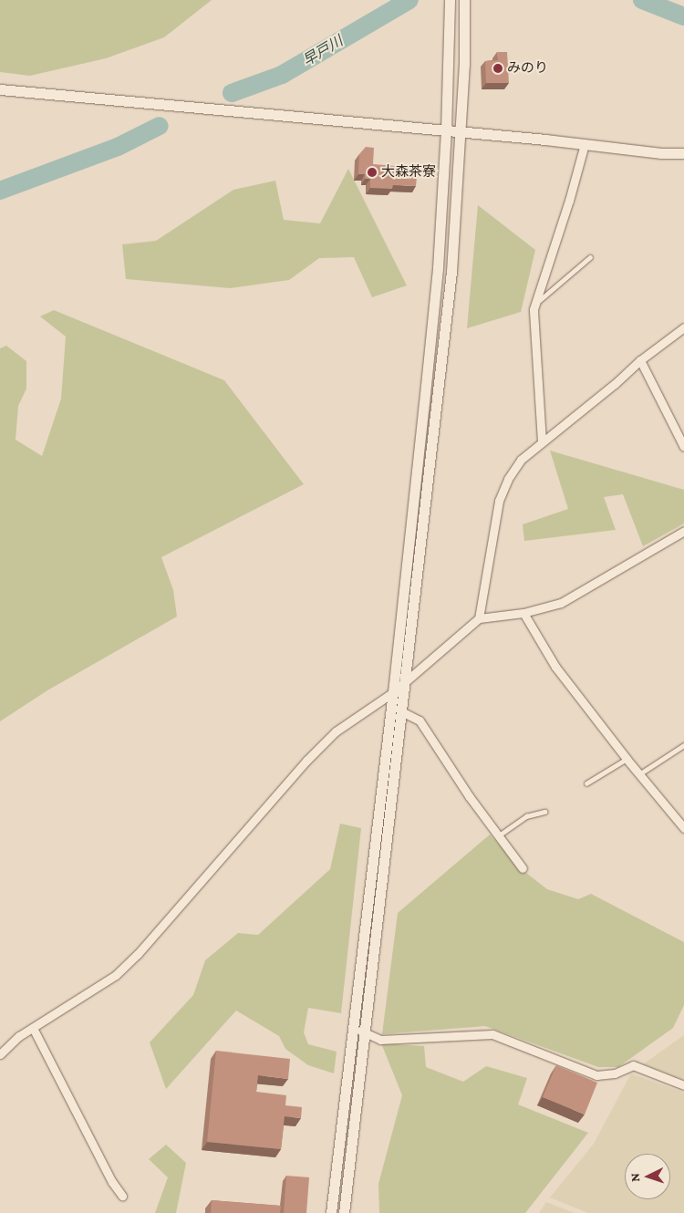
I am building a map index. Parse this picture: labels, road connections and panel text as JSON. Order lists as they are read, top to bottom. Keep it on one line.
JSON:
{"water":["早戸川"],"places":["みのり","大森茶寮"],"north":"left"}
